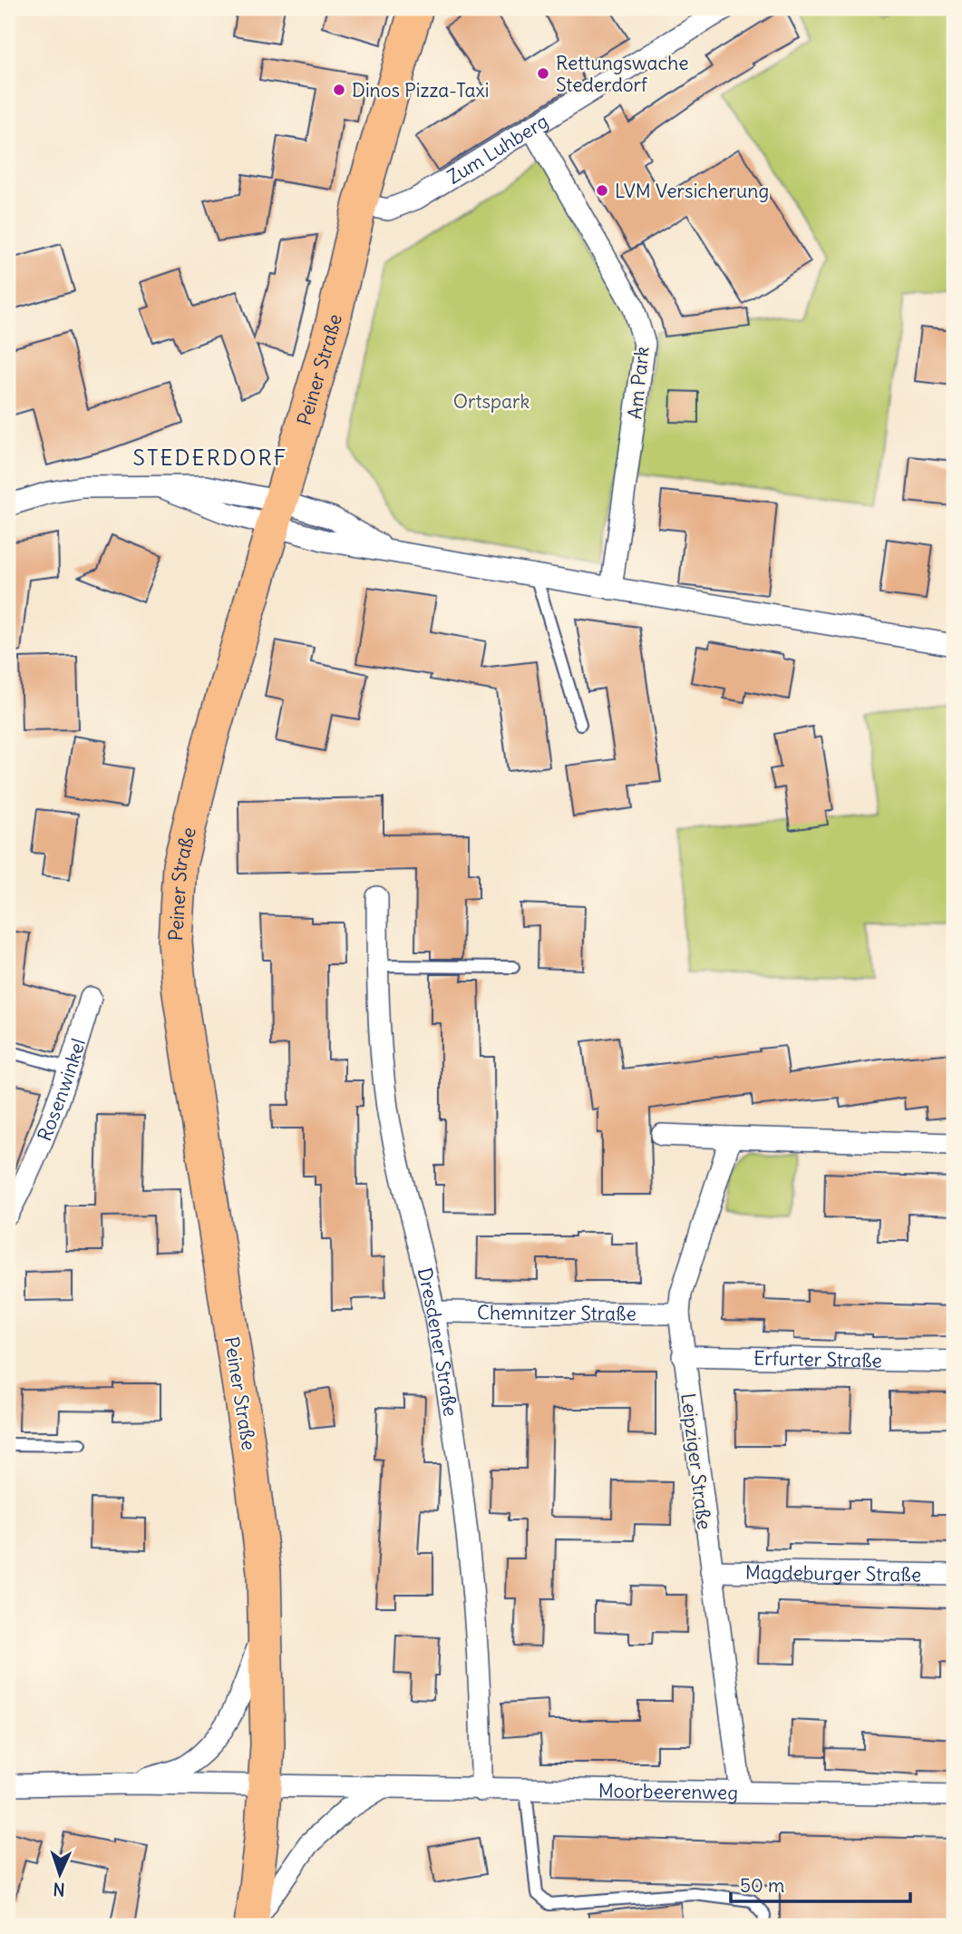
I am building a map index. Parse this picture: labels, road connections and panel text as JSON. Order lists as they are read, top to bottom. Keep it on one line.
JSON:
{"streets":{"main road":["Peiner Straße"],"street":["Zum Luhberg","Am Park","Rosenwinkel","Chemnitzer Straße","Dresdener Straße","Erfurter Straße","Leipziger Straße","Magdeburger Straße","Moorbeerenweg"]},"crossings":[["Zum Luhberg","Peiner Straße"],["Zum Luhberg","Am Park"],["Peiner Straße","Moorbeerenweg"],["Chemnitzer Straße","Dresdener Straße"],["Chemnitzer Straße","Leipziger Straße"],["Dresdener Straße","Moorbeerenweg"],["Erfurter Straße","Leipziger Straße"],["Leipziger Straße","Magdeburger Straße"],["Leipziger Straße","Moorbeerenweg"]],"districts":["STEDERDORF"],"parks":["Ortspark"],"places":["Rettungswache Stederdorf","Dinos Pizza-Taxi","LVM Versicherung"],"scale_bar":"50 m","north":"bottom"}
